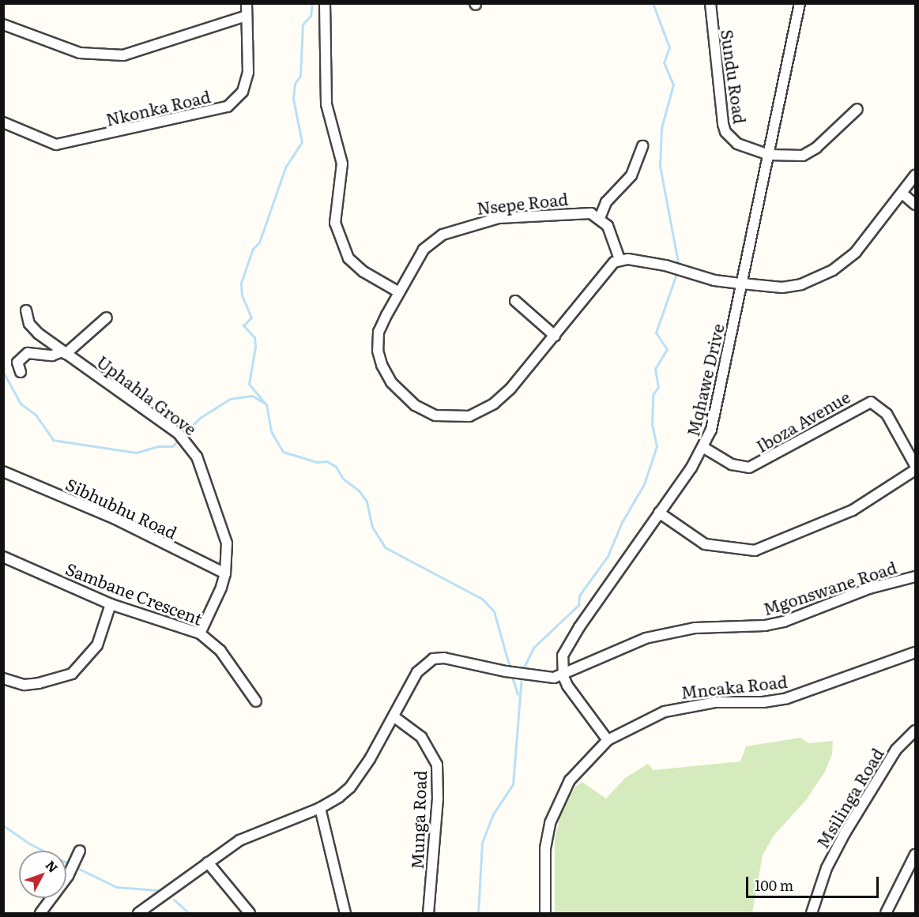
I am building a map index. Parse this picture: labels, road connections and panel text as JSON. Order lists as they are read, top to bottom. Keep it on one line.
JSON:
{"streets":{"street":["Sundu Road","Nkonka Road","Nsepe Road","Mqhawe Drive","Uphahla Grove","Iboza Avenue","Sibhubhu Road","Mgonswane Road","Sambane Crescent","Mncaka Road","Msilinga Road","Munga Road"]},"crossings":[["Sundu Road","Mqhawe Drive"],["Mqhawe Drive","Iboza Avenue"],["Mqhawe Drive","Mgonswane Road"],["Uphahla Grove","Sibhubhu Road"],["Uphahla Grove","Sambane Crescent"]],"scale_bar":"100 m","north":"top right"}
